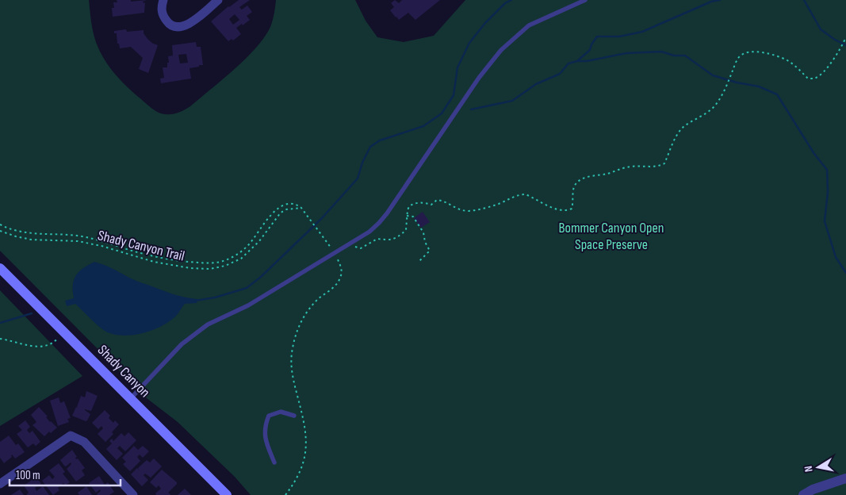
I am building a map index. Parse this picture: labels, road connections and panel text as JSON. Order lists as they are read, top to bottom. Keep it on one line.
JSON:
{"streets":{"main road":["Shady Canyon"],"path":["Shady Canyon Trail"]},"parks":["Bommer Canyon Open Space Preserve"],"scale_bar":"100 m","north":"left"}
